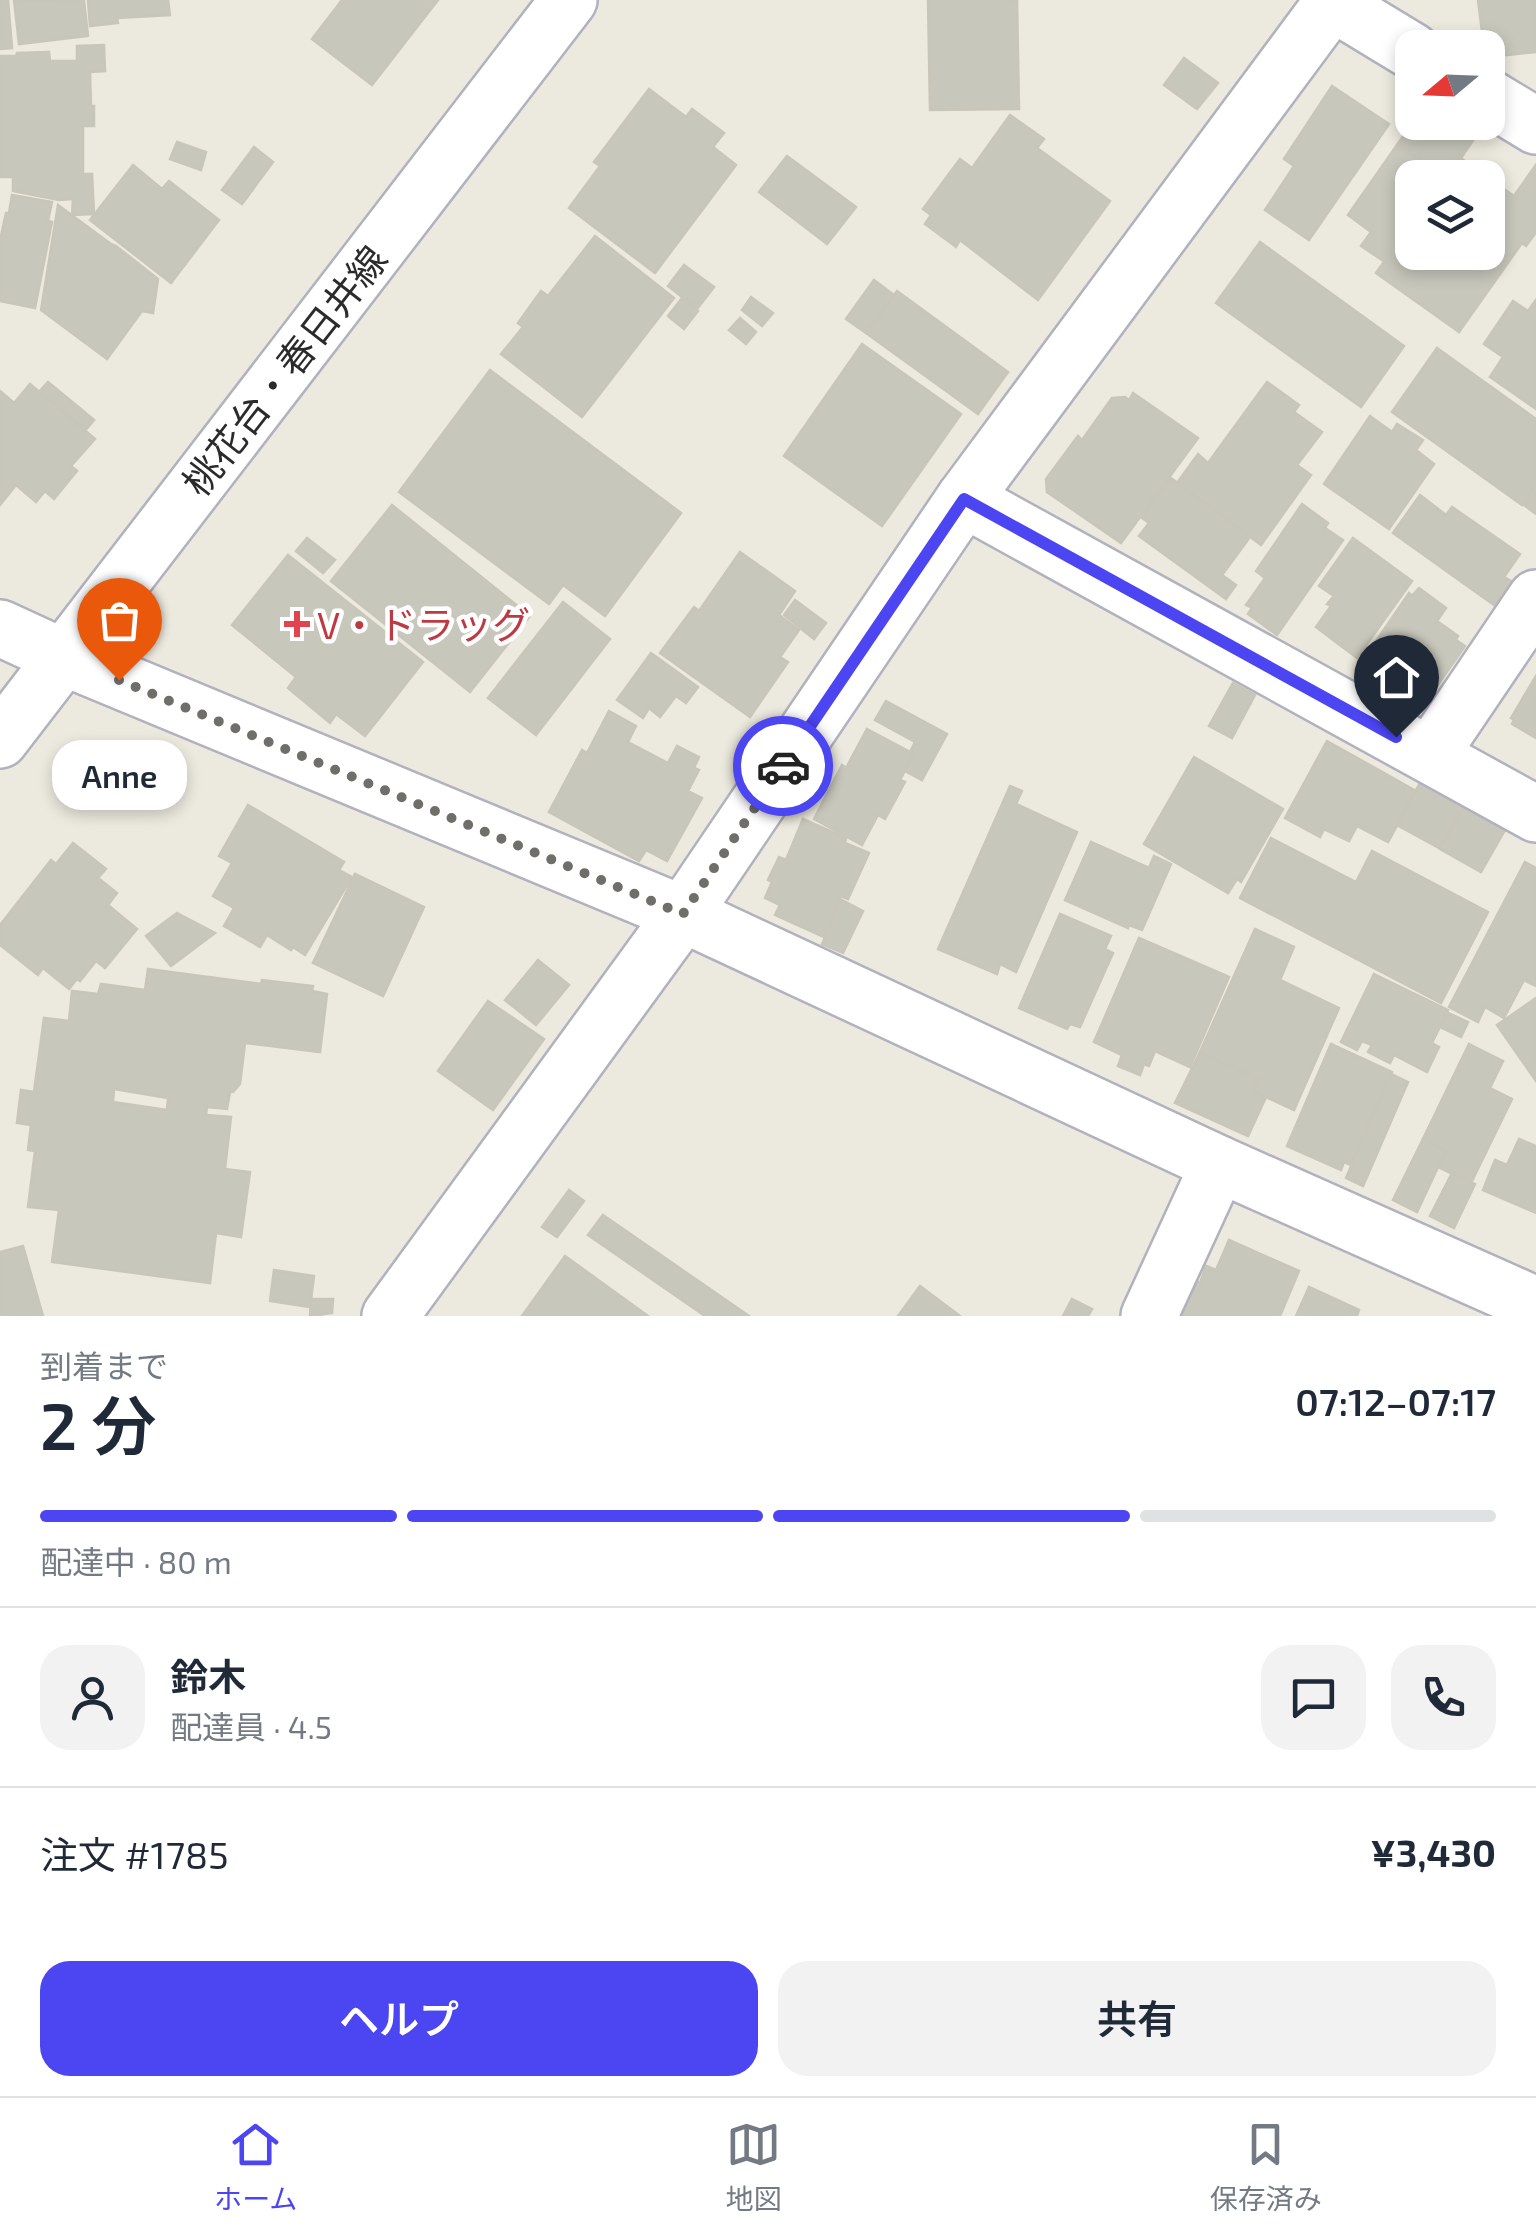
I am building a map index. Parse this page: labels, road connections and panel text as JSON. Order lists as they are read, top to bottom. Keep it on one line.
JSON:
{"streets":{"street":["桃花台・春日井線"]},"places":{"health":["V・ドラッグ"],"other":["Anne"]},"north":"left","page":{"bubble":"Anne","heading":["2 分","到着まで","07:12–07:17"],"panel":["鈴木","配達員 · 4.5","注文 #1785","¥3,430"],"bar":"配達中 · 80 m","buttons":["ヘルプ","共有"],"tabs":["ホーム","地図","保存済み"]}}
